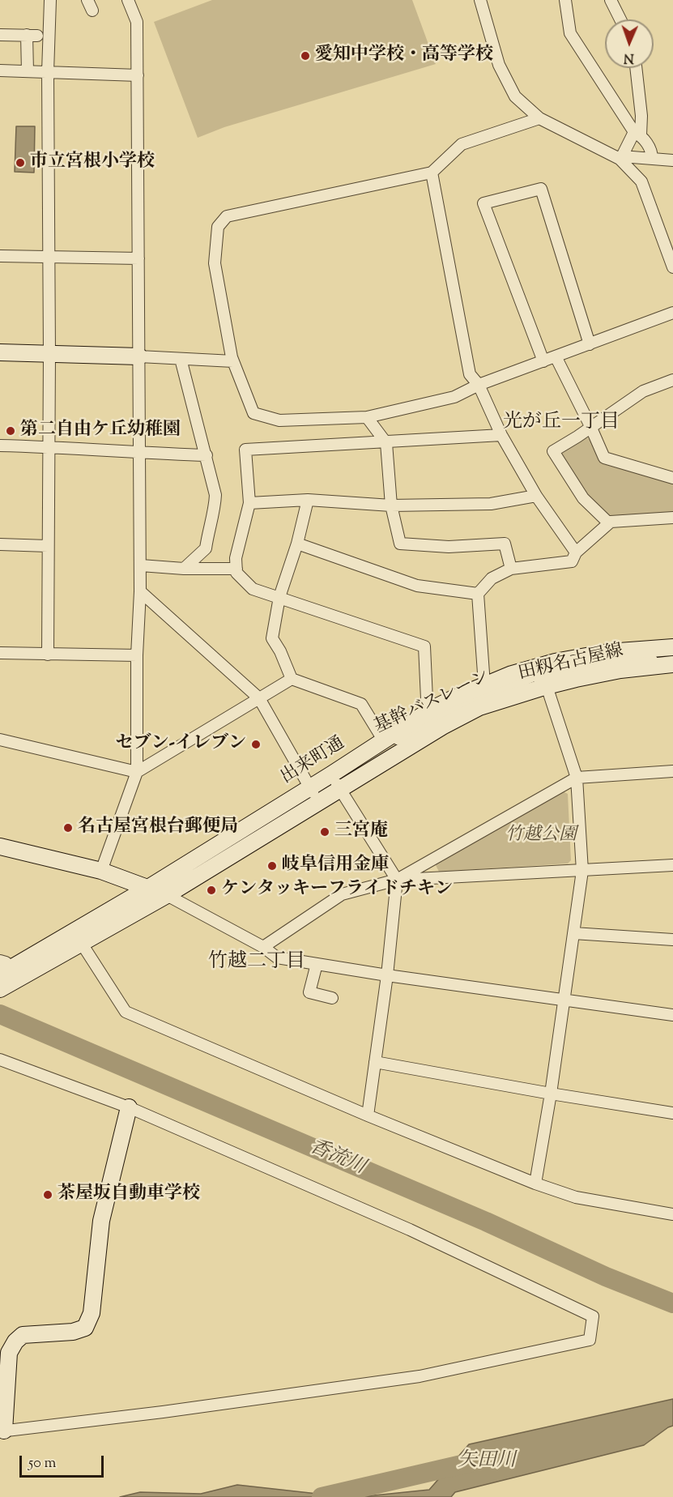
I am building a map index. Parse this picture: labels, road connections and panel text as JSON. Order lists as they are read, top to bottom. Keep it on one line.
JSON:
{"streets":{"main road":["田籾名古屋線","出来町通"],"street":["基幹バスレーン"]},"crossings":[["田籾名古屋線","基幹バスレーン"],["田籾名古屋線","出来町通"],["基幹バスレーン","出来町通"]],"districts":["光が丘一丁目","竹越二丁目"],"water":["香流川","矢田川"],"parks":["竹越公園"],"places":["愛知中学校・高等学校","市立宮根小学校","第二自由ケ丘幼稚園","セブン-イレブン","名古屋宮根台郵便局","三宮庵","岐阜信用金庫","ケンタッキーフライドチキン","茶屋坂自動車学校"],"scale_bar":"50 m","north":"bottom"}
